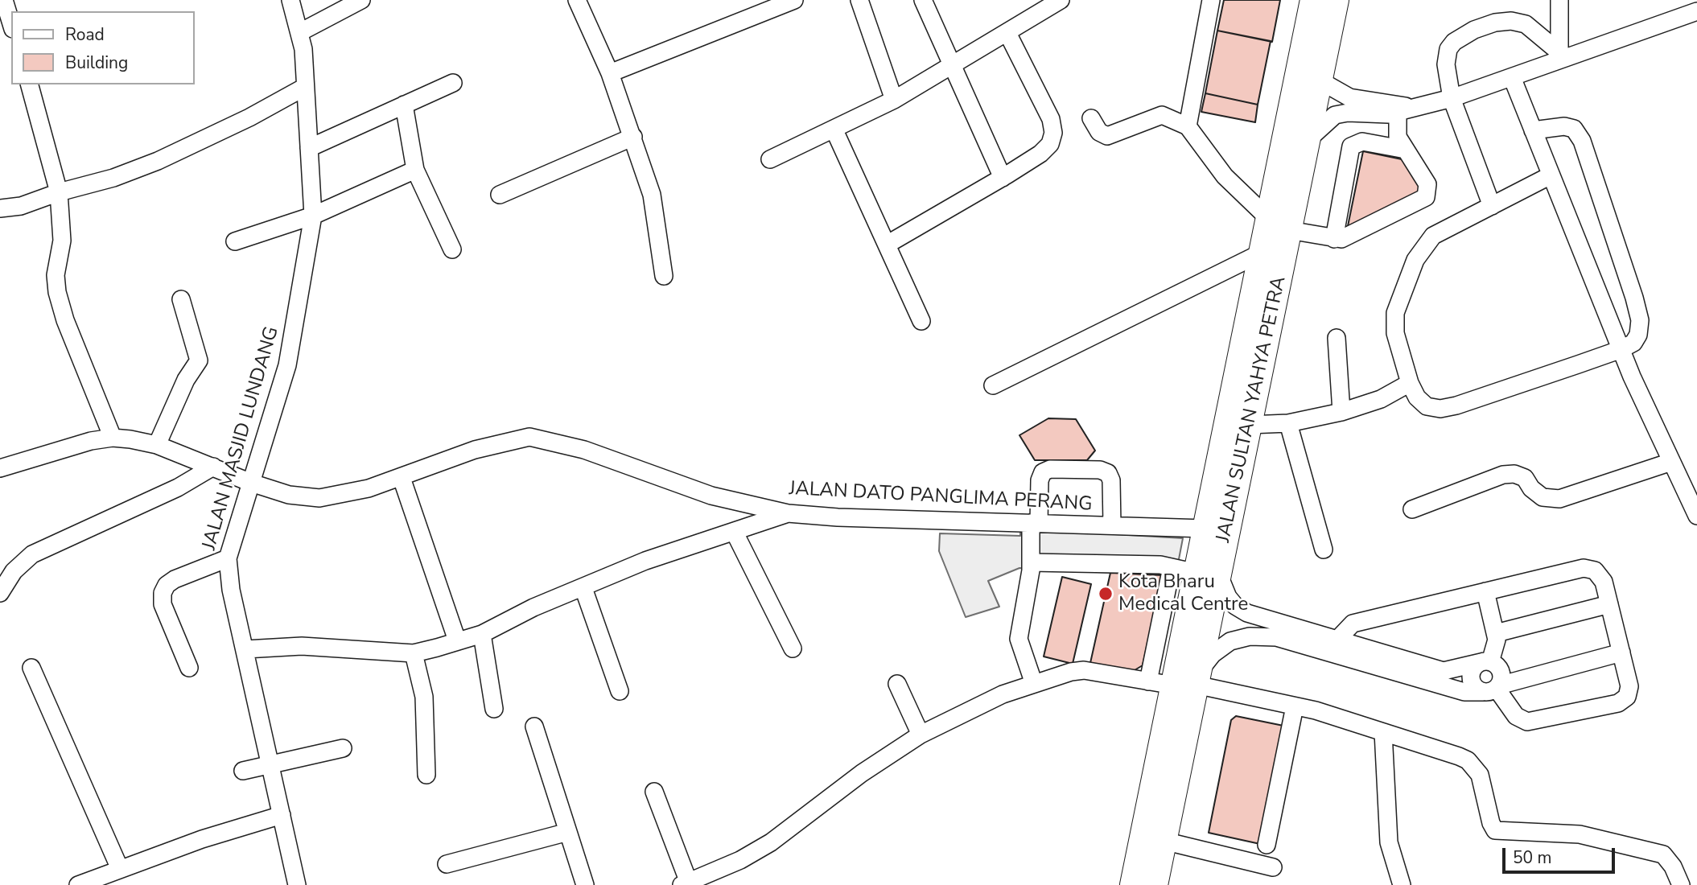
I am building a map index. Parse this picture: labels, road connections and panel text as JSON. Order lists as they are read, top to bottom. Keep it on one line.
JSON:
{"streets":{"highway":["JALAN SULTAN YAHYA PETRA"],"street":["JALAN MASJID LUNDANG","JALAN DATO PANGLIMA PERANG"]},"crossings":[["JALAN SULTAN YAHYA PETRA","JALAN DATO PANGLIMA PERANG"],["JALAN MASJID LUNDANG","JALAN DATO PANGLIMA PERANG"]],"places":["Kota Bharu Medical Centre"],"legend":["Road","Building"],"scale_bar":"50 m"}
